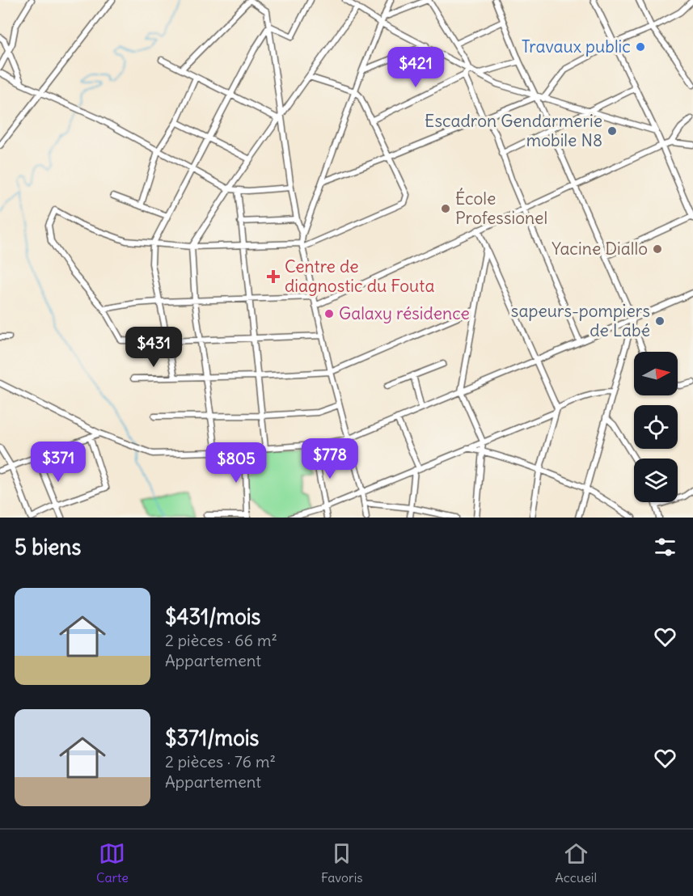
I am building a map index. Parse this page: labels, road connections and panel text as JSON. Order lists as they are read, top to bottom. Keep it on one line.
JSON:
{"places":{"other":["Travaux public","Escadron Gendarmerie mobile N8","École Professionel","Yacine Diallo","Galaxy résidence","sapeurs-pompiers de Labé"],"health":["Centre de diagnostic du Fouta"]},"north":"right","page":{"price":["$421","$431","$778","$371","$805"],"heading":"5 biens","list":[{"name":"$431/mois","note":"2 pièces · 66 m² · Appartement"},{"name":"$371/mois","note":"2 pièces · 76 m² · Appartement"}],"tabs":["Carte","Favoris","Accueil"]}}
